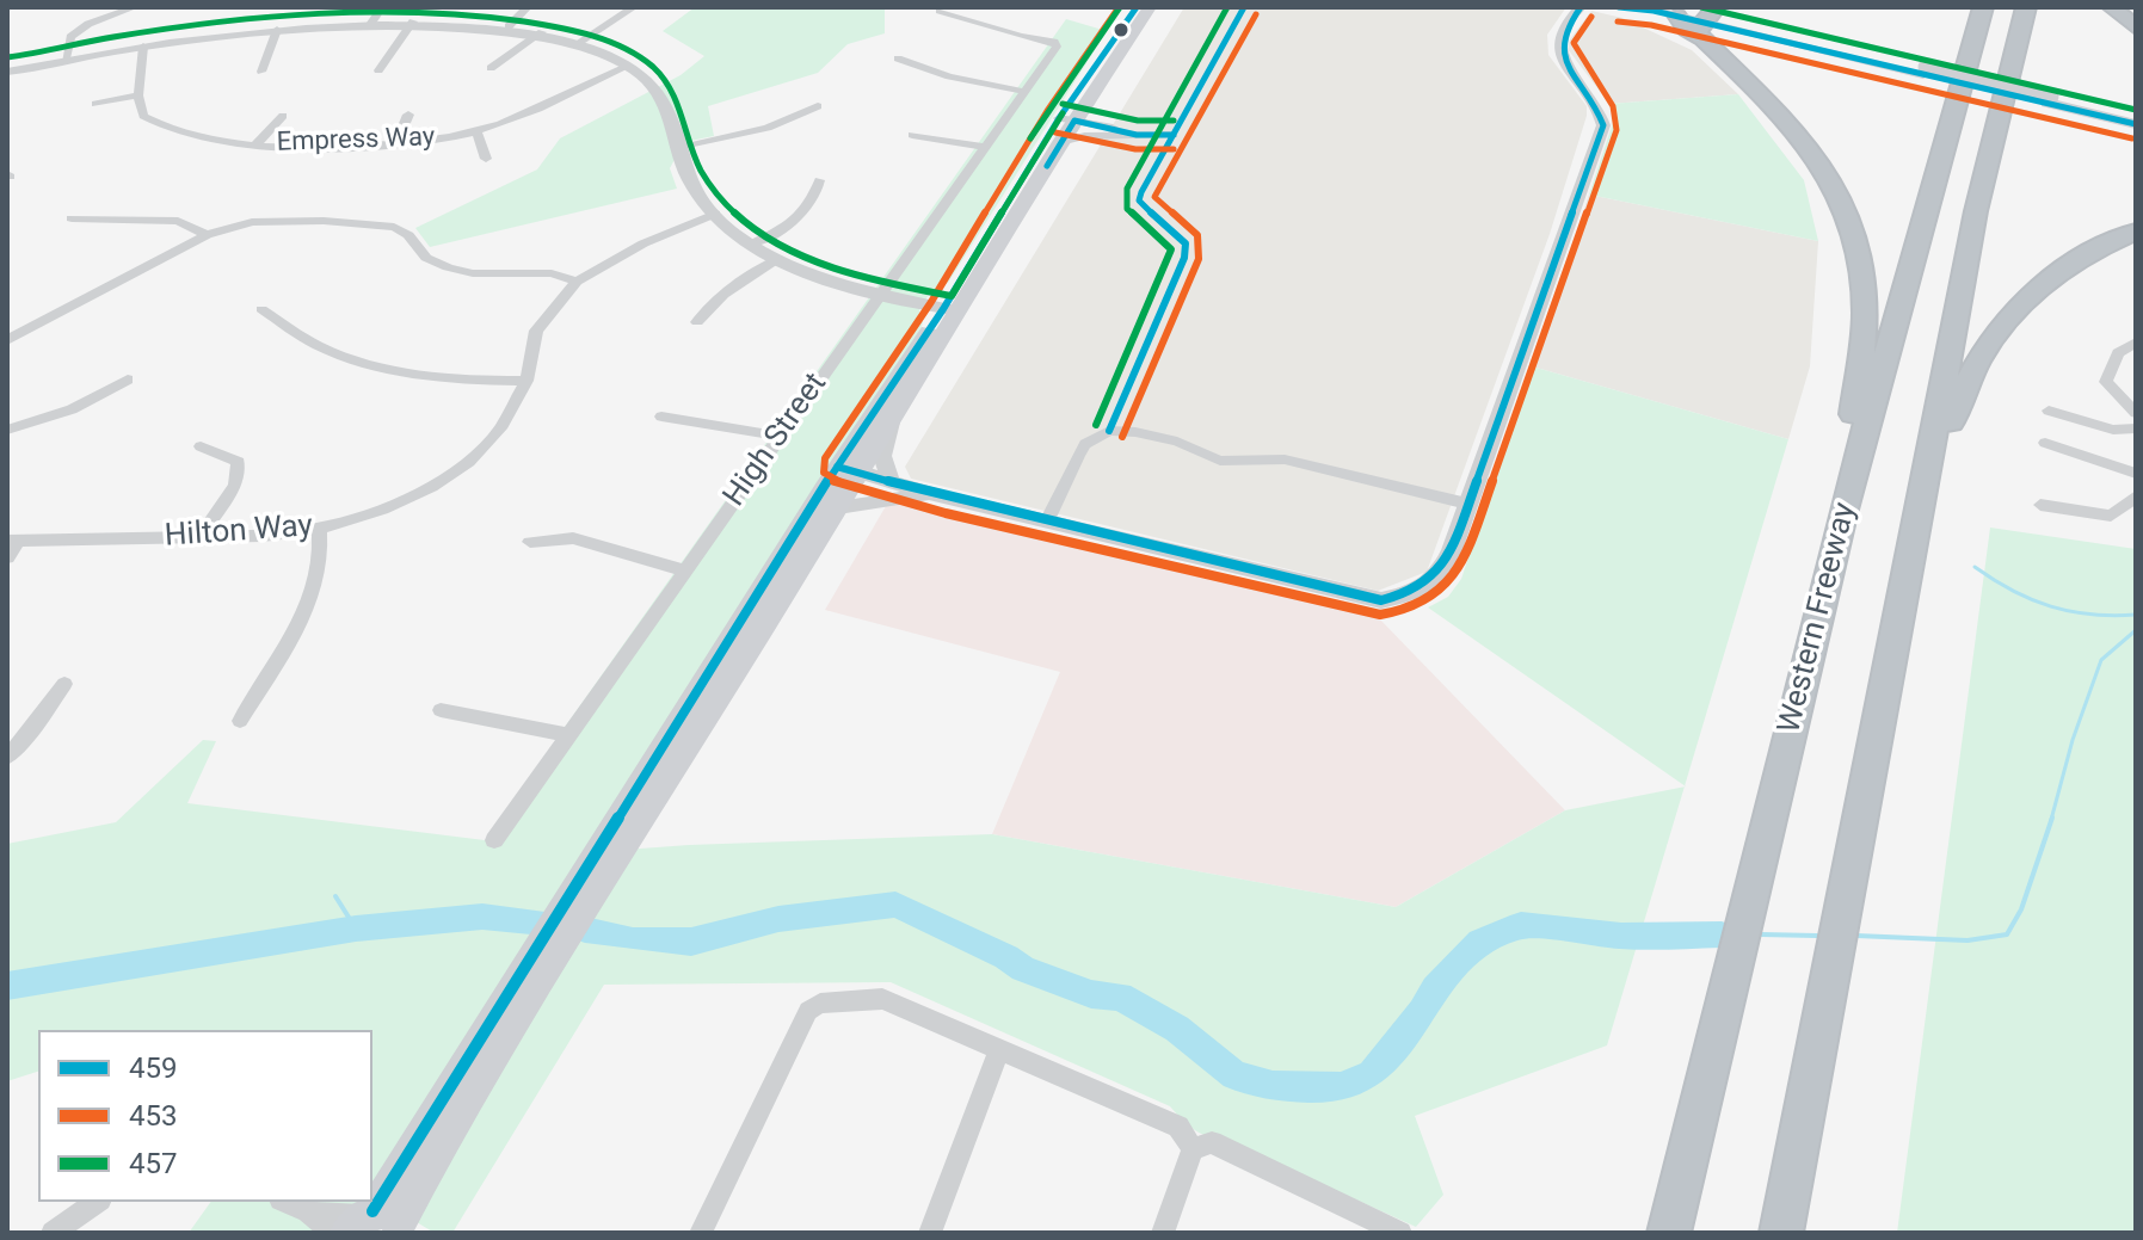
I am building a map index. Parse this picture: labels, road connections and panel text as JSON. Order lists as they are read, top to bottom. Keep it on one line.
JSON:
{"streets":{"highway":["Western Freeway"],"main road":["High Street"],"street":["Empress Way","Hilton Way"]},"lines":["transit line 459","transit line 453","transit line 457"],"legend":["459","453","457"]}
